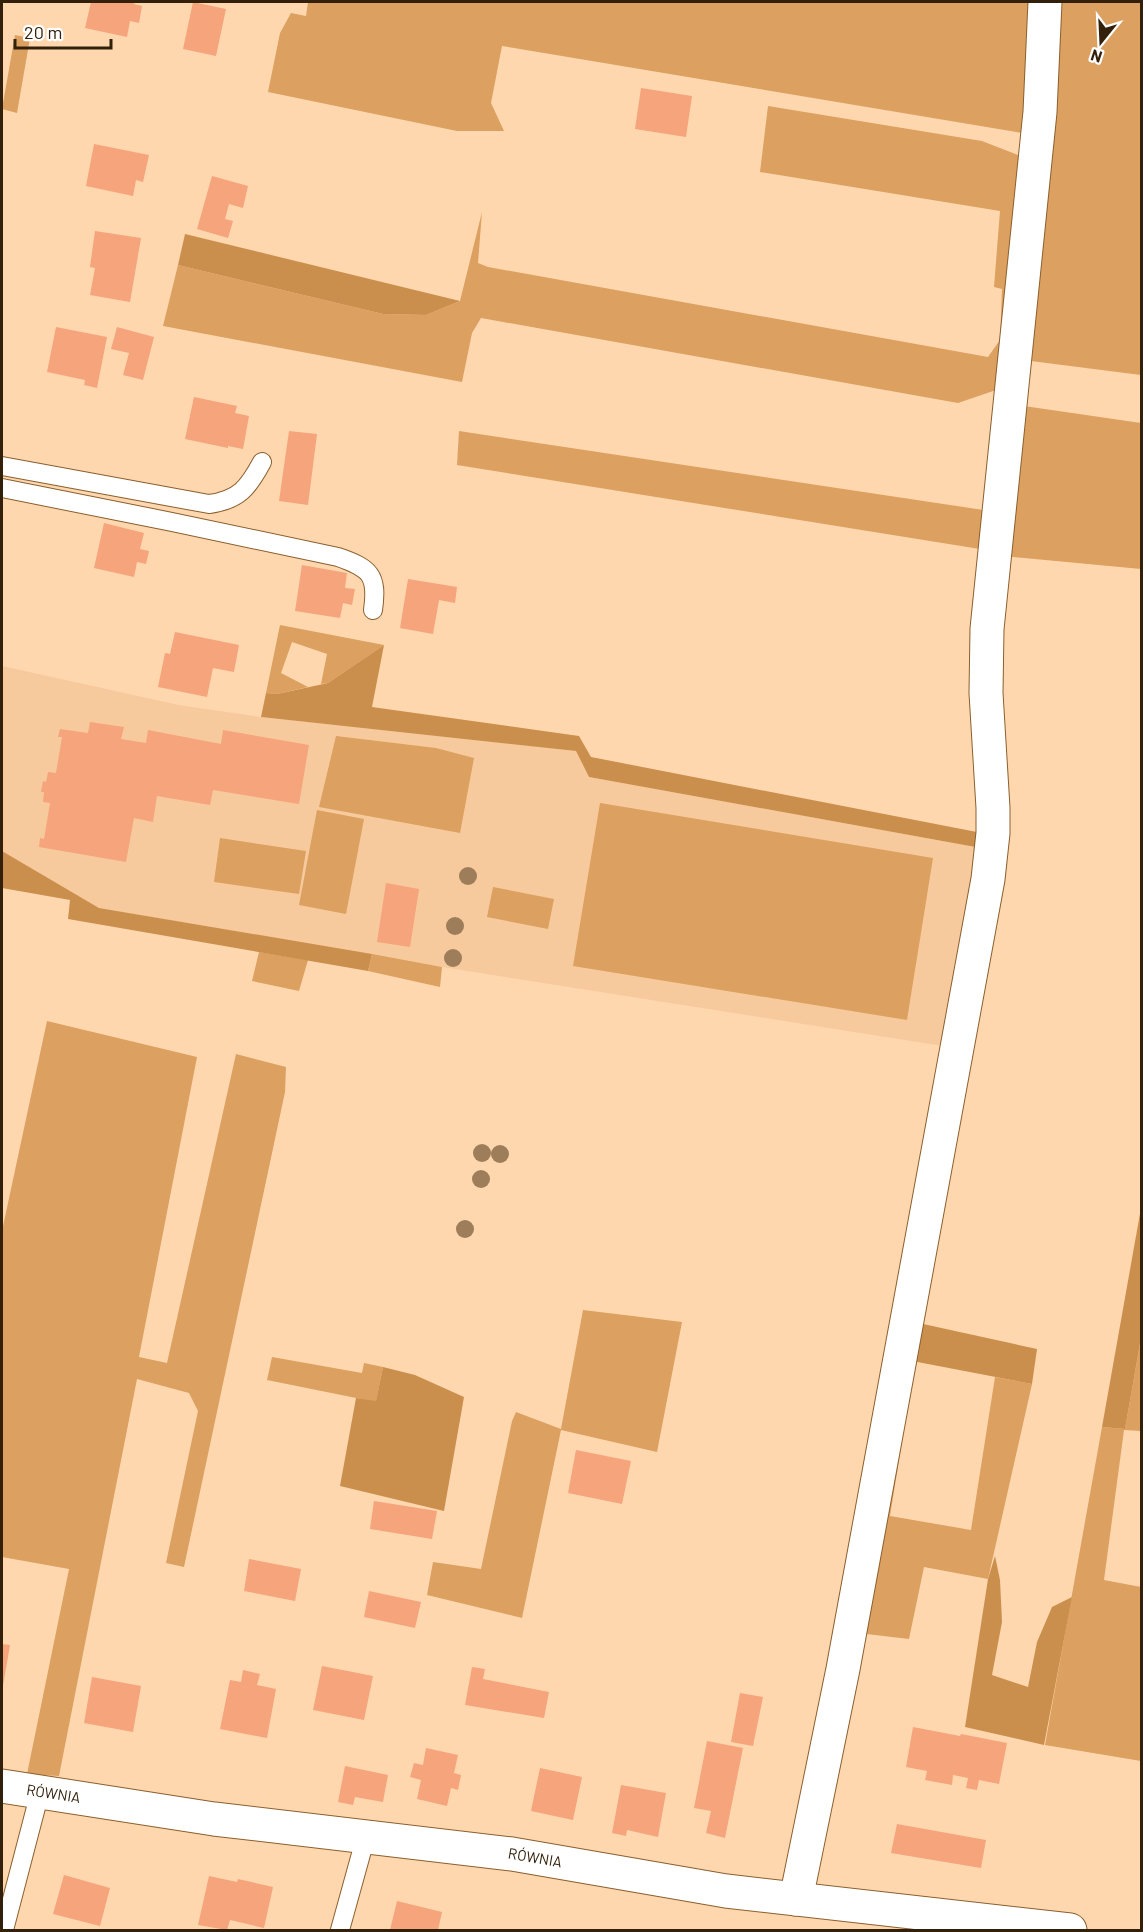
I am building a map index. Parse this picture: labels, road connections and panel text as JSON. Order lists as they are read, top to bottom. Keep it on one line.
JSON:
{"streets":{"street":["RÓWNIA"]},"scale_bar":"20 m","north":"bottom"}
